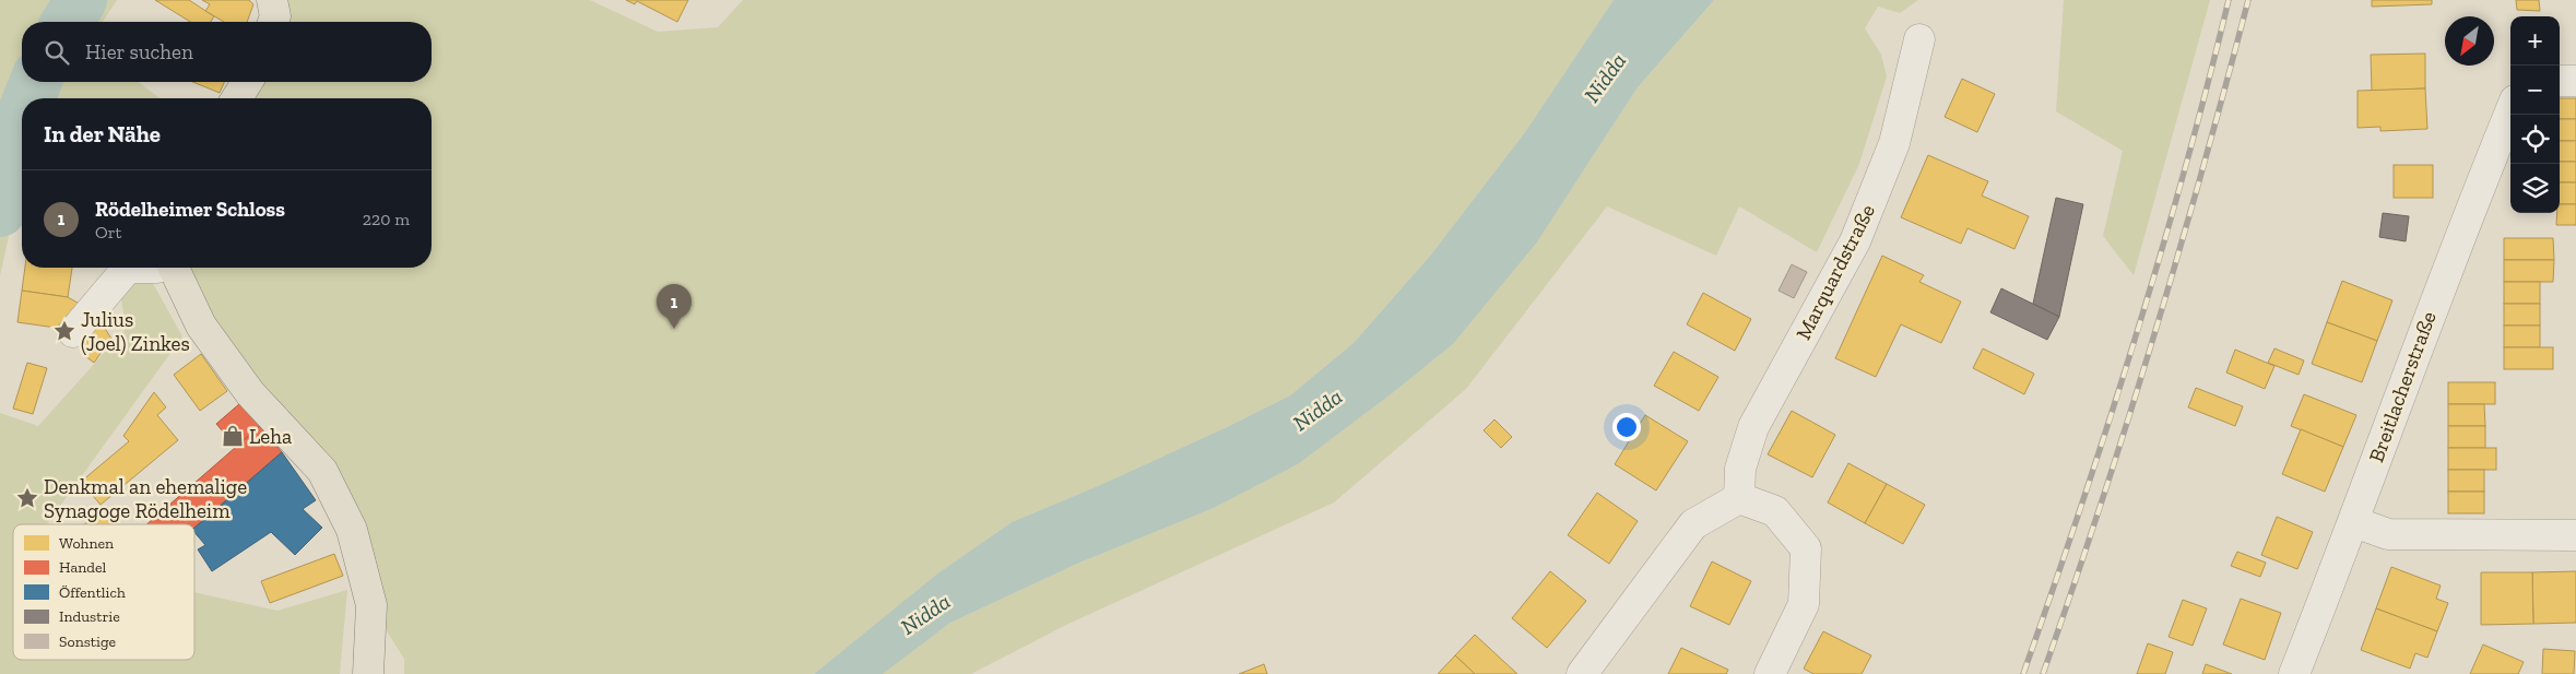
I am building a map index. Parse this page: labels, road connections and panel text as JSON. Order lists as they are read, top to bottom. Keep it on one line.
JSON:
{"streets":{"street":["Marquardstraße","Breitlacherstraße"]},"water":["Nidda"],"places":{"place":["Julius (Joel) Zinkes","Denkmal an ehemalige Synagoge Rödelheim"],"shop":["Leha"]},"legend":["Wohnen","Handel","Öffentlich","Industrie","Sonstige"],"north":"bottom left","page":{"map_buttons":["+","−"],"search":"Hier suchen","heading":"In der Nähe","list":[{"mark":"1","name":"Rödelheimer Schloss","note":"Ort","value":"220 m"}],"pins":"1"}}
